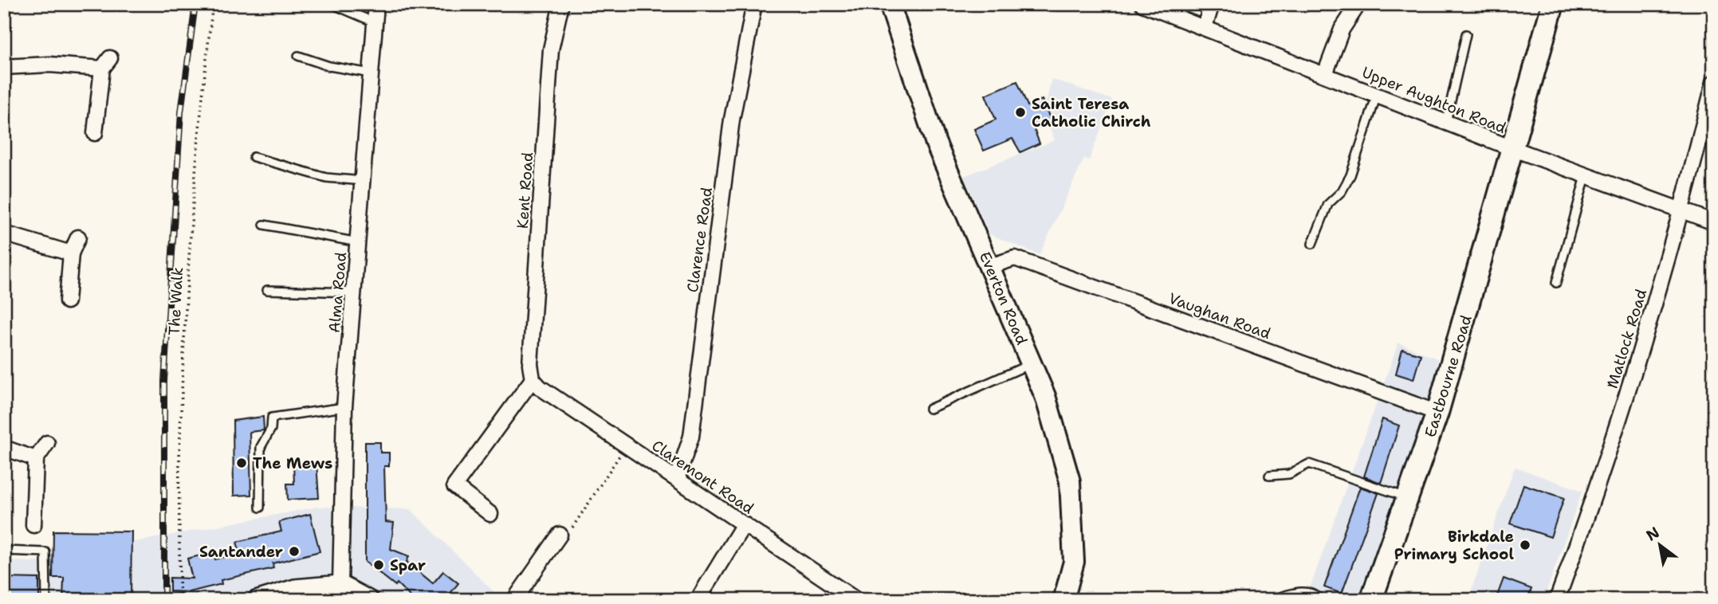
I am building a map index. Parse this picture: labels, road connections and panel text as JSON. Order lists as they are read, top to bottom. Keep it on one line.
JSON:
{"streets":{"main road":["Everton Road","Eastbourne Road"],"street":["Upper Aughton Road","Kent Road","Clarence Road","Alma Road","Vaughan Road","Matlock Road","Claremont Road"],"path":["The Walk"]},"crossings":[["Upper Aughton Road","Matlock Road"],["Upper Aughton Road","Eastbourne Road"],["Kent Road","Claremont Road"],["Clarence Road","Claremont Road"],["Everton Road","Vaughan Road"],["Vaughan Road","Eastbourne Road"]],"places":["Saint Teresa Catholic Chirch","The Mews","Birkdale Primary School","Santander","Spar"],"north":"top left"}
